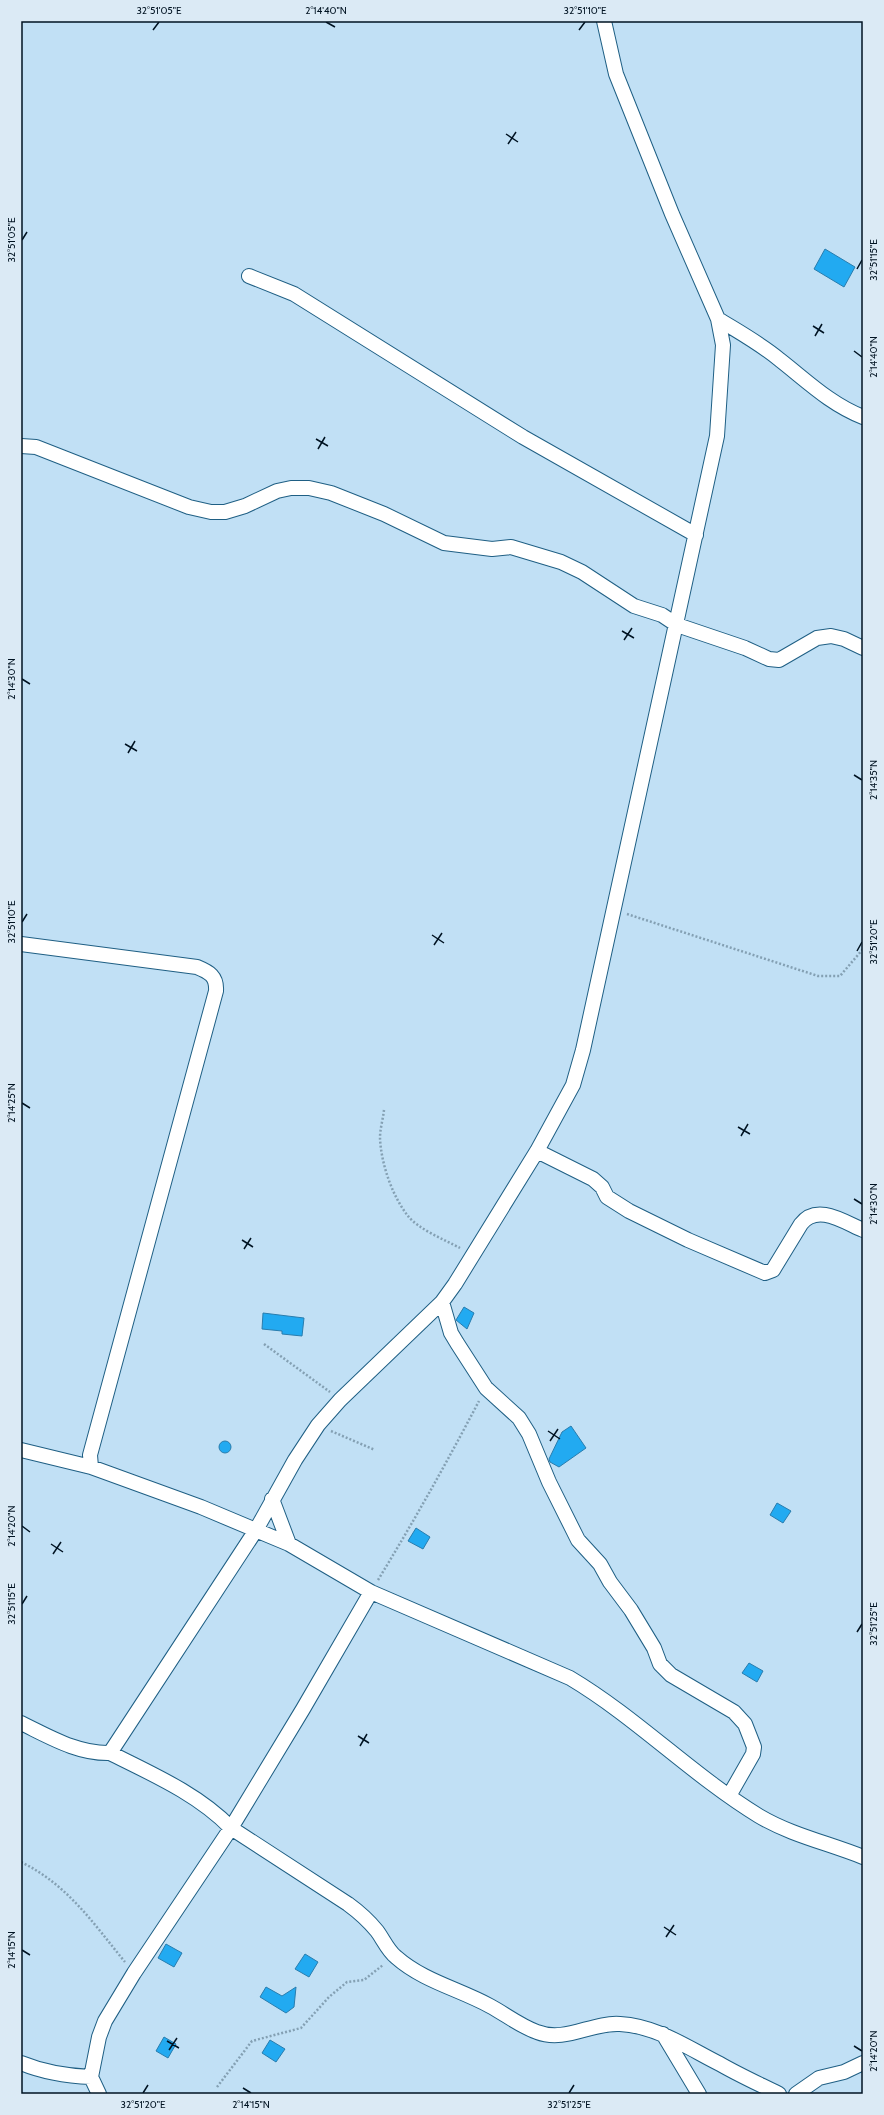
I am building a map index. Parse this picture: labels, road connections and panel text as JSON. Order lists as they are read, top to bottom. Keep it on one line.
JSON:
{"coordinates":["32°51'05\"E","2°14'40\"N","32°51'10\"E","32°51'15\"E","2°14'30\"N","2°14'35\"N","32°51'20\"E","2°14'25\"N","2°14'20\"N","32°51'25\"E","2°14'15\"N"]}
